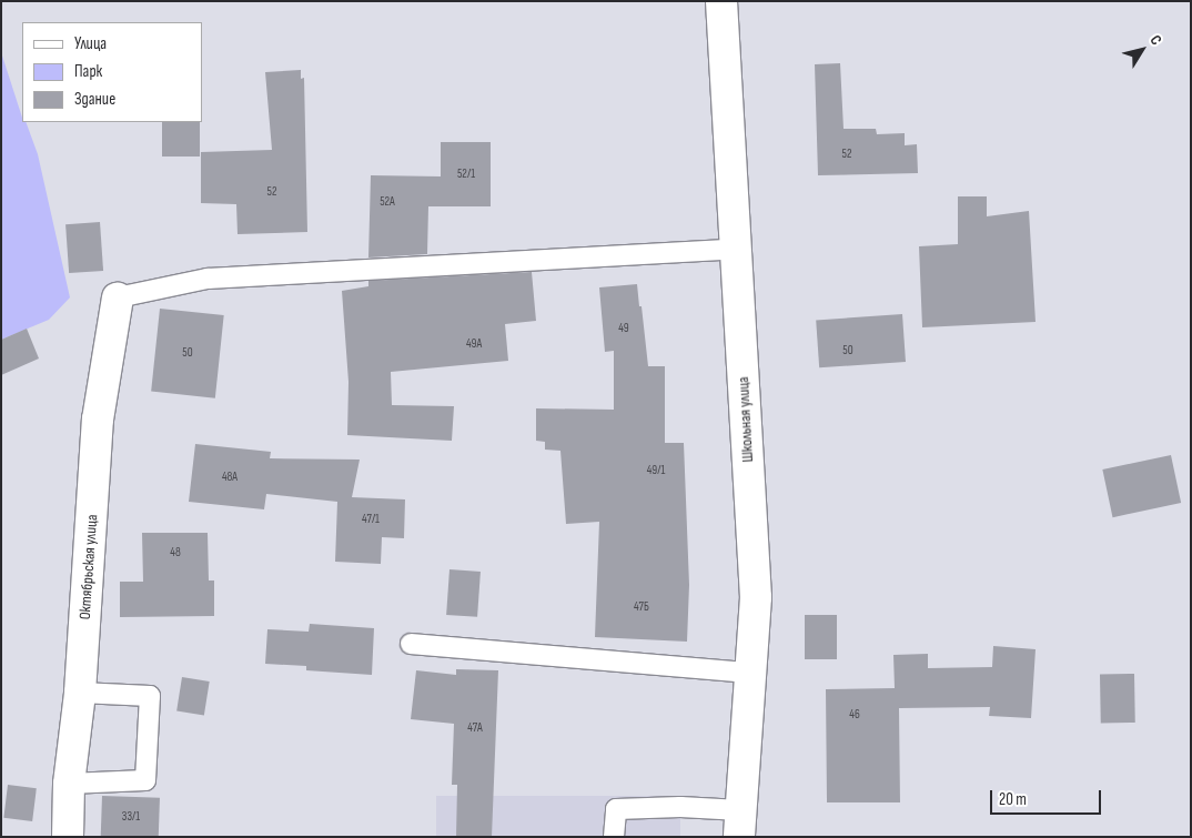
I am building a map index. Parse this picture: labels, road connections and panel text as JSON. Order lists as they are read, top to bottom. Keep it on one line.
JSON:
{"streets":{"street":["Школьная улица","Октябрьская улица"]},"house_numbers":["52","52/1","52","52А","49","49А","50","50","49/1","48А","47/1","48","47Б","46","47А","33/1"],"legend":["Улица","Парк","Здание"],"scale_bar":"20 m","north":"top right"}
